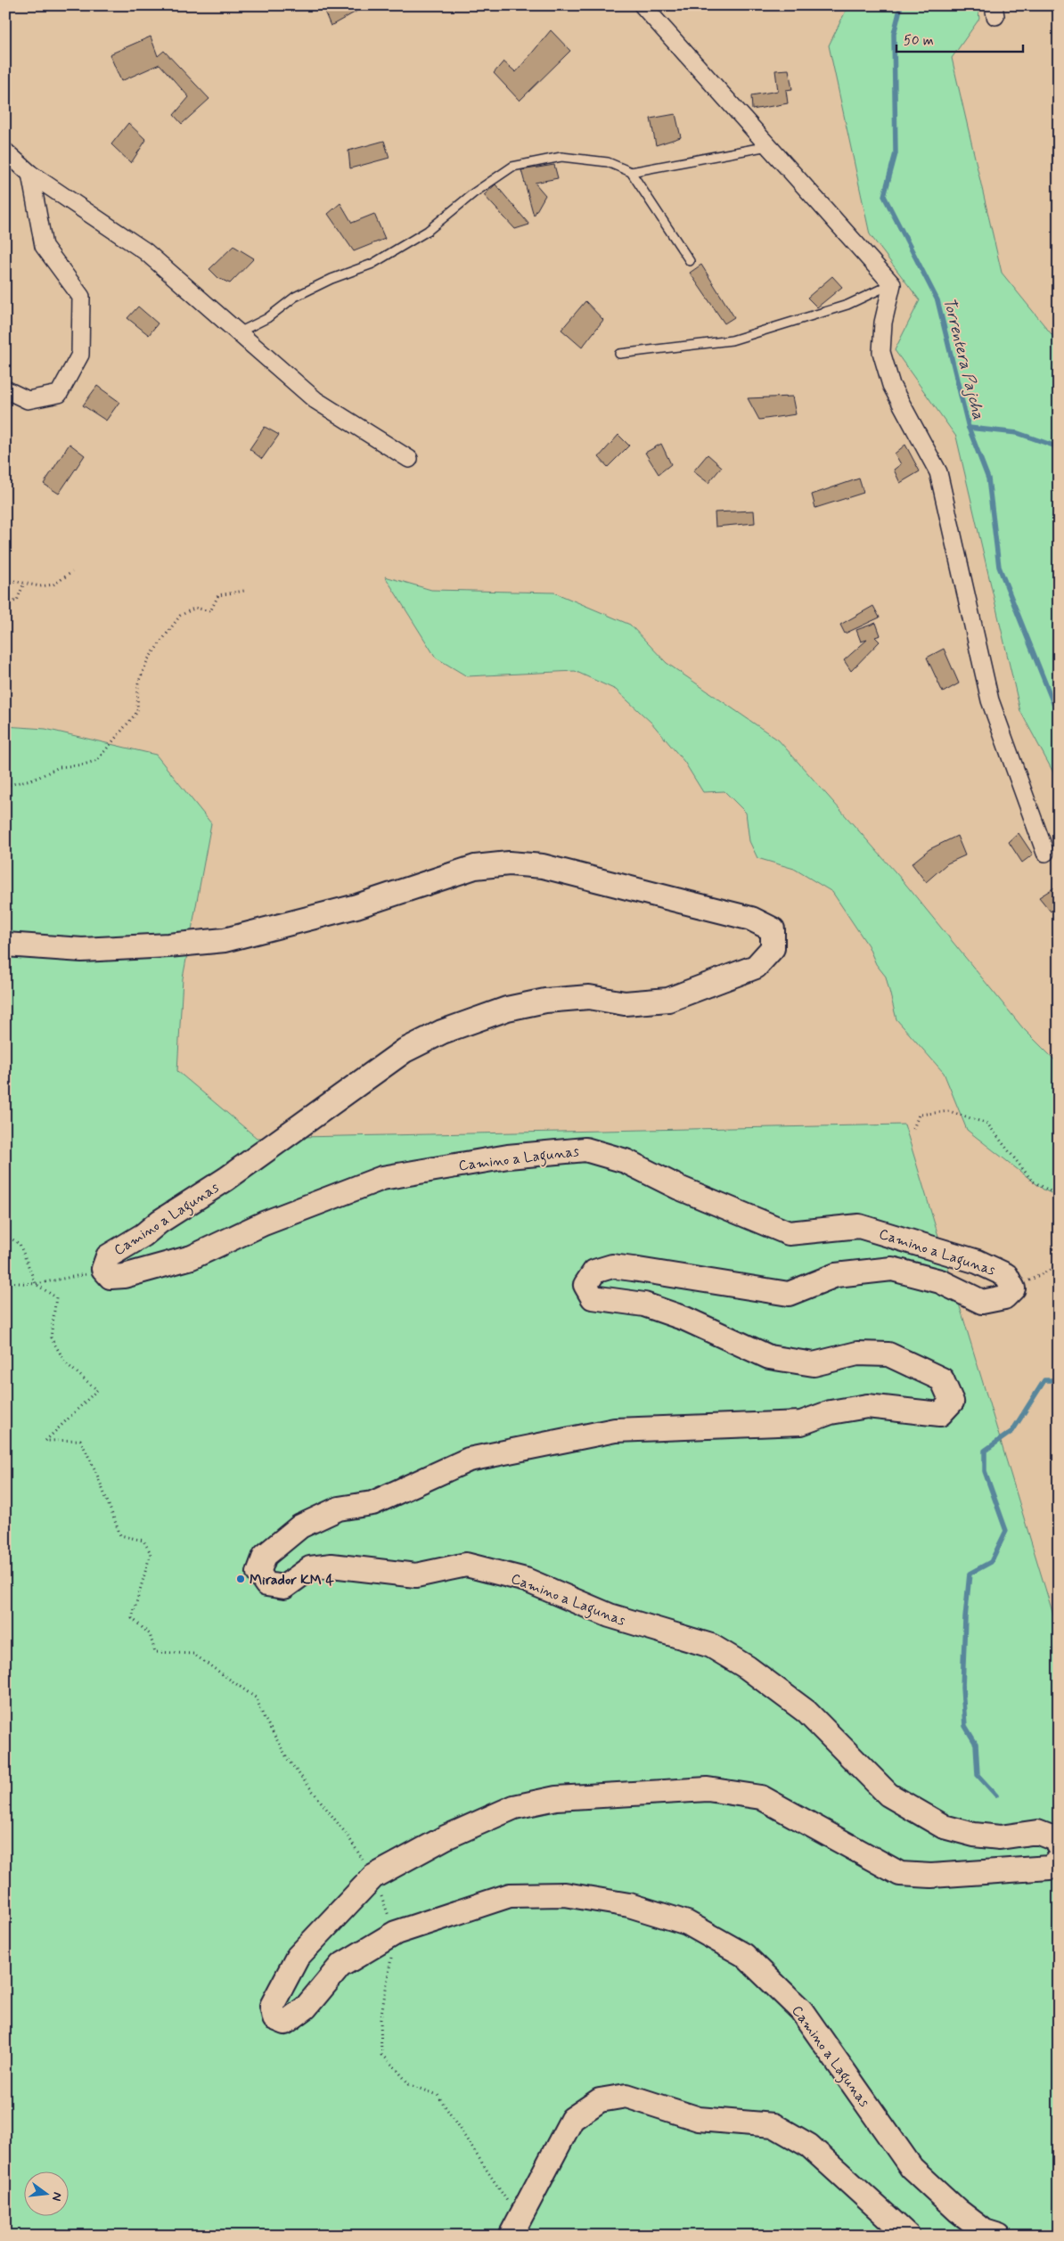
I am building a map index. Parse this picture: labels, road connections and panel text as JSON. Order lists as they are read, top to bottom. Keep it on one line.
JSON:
{"streets":{"street":["Camino a Lagunas"]},"water":["Torrentera Pajcha"],"places":["Mirador KM 4"],"scale_bar":"50 m","north":"right"}
